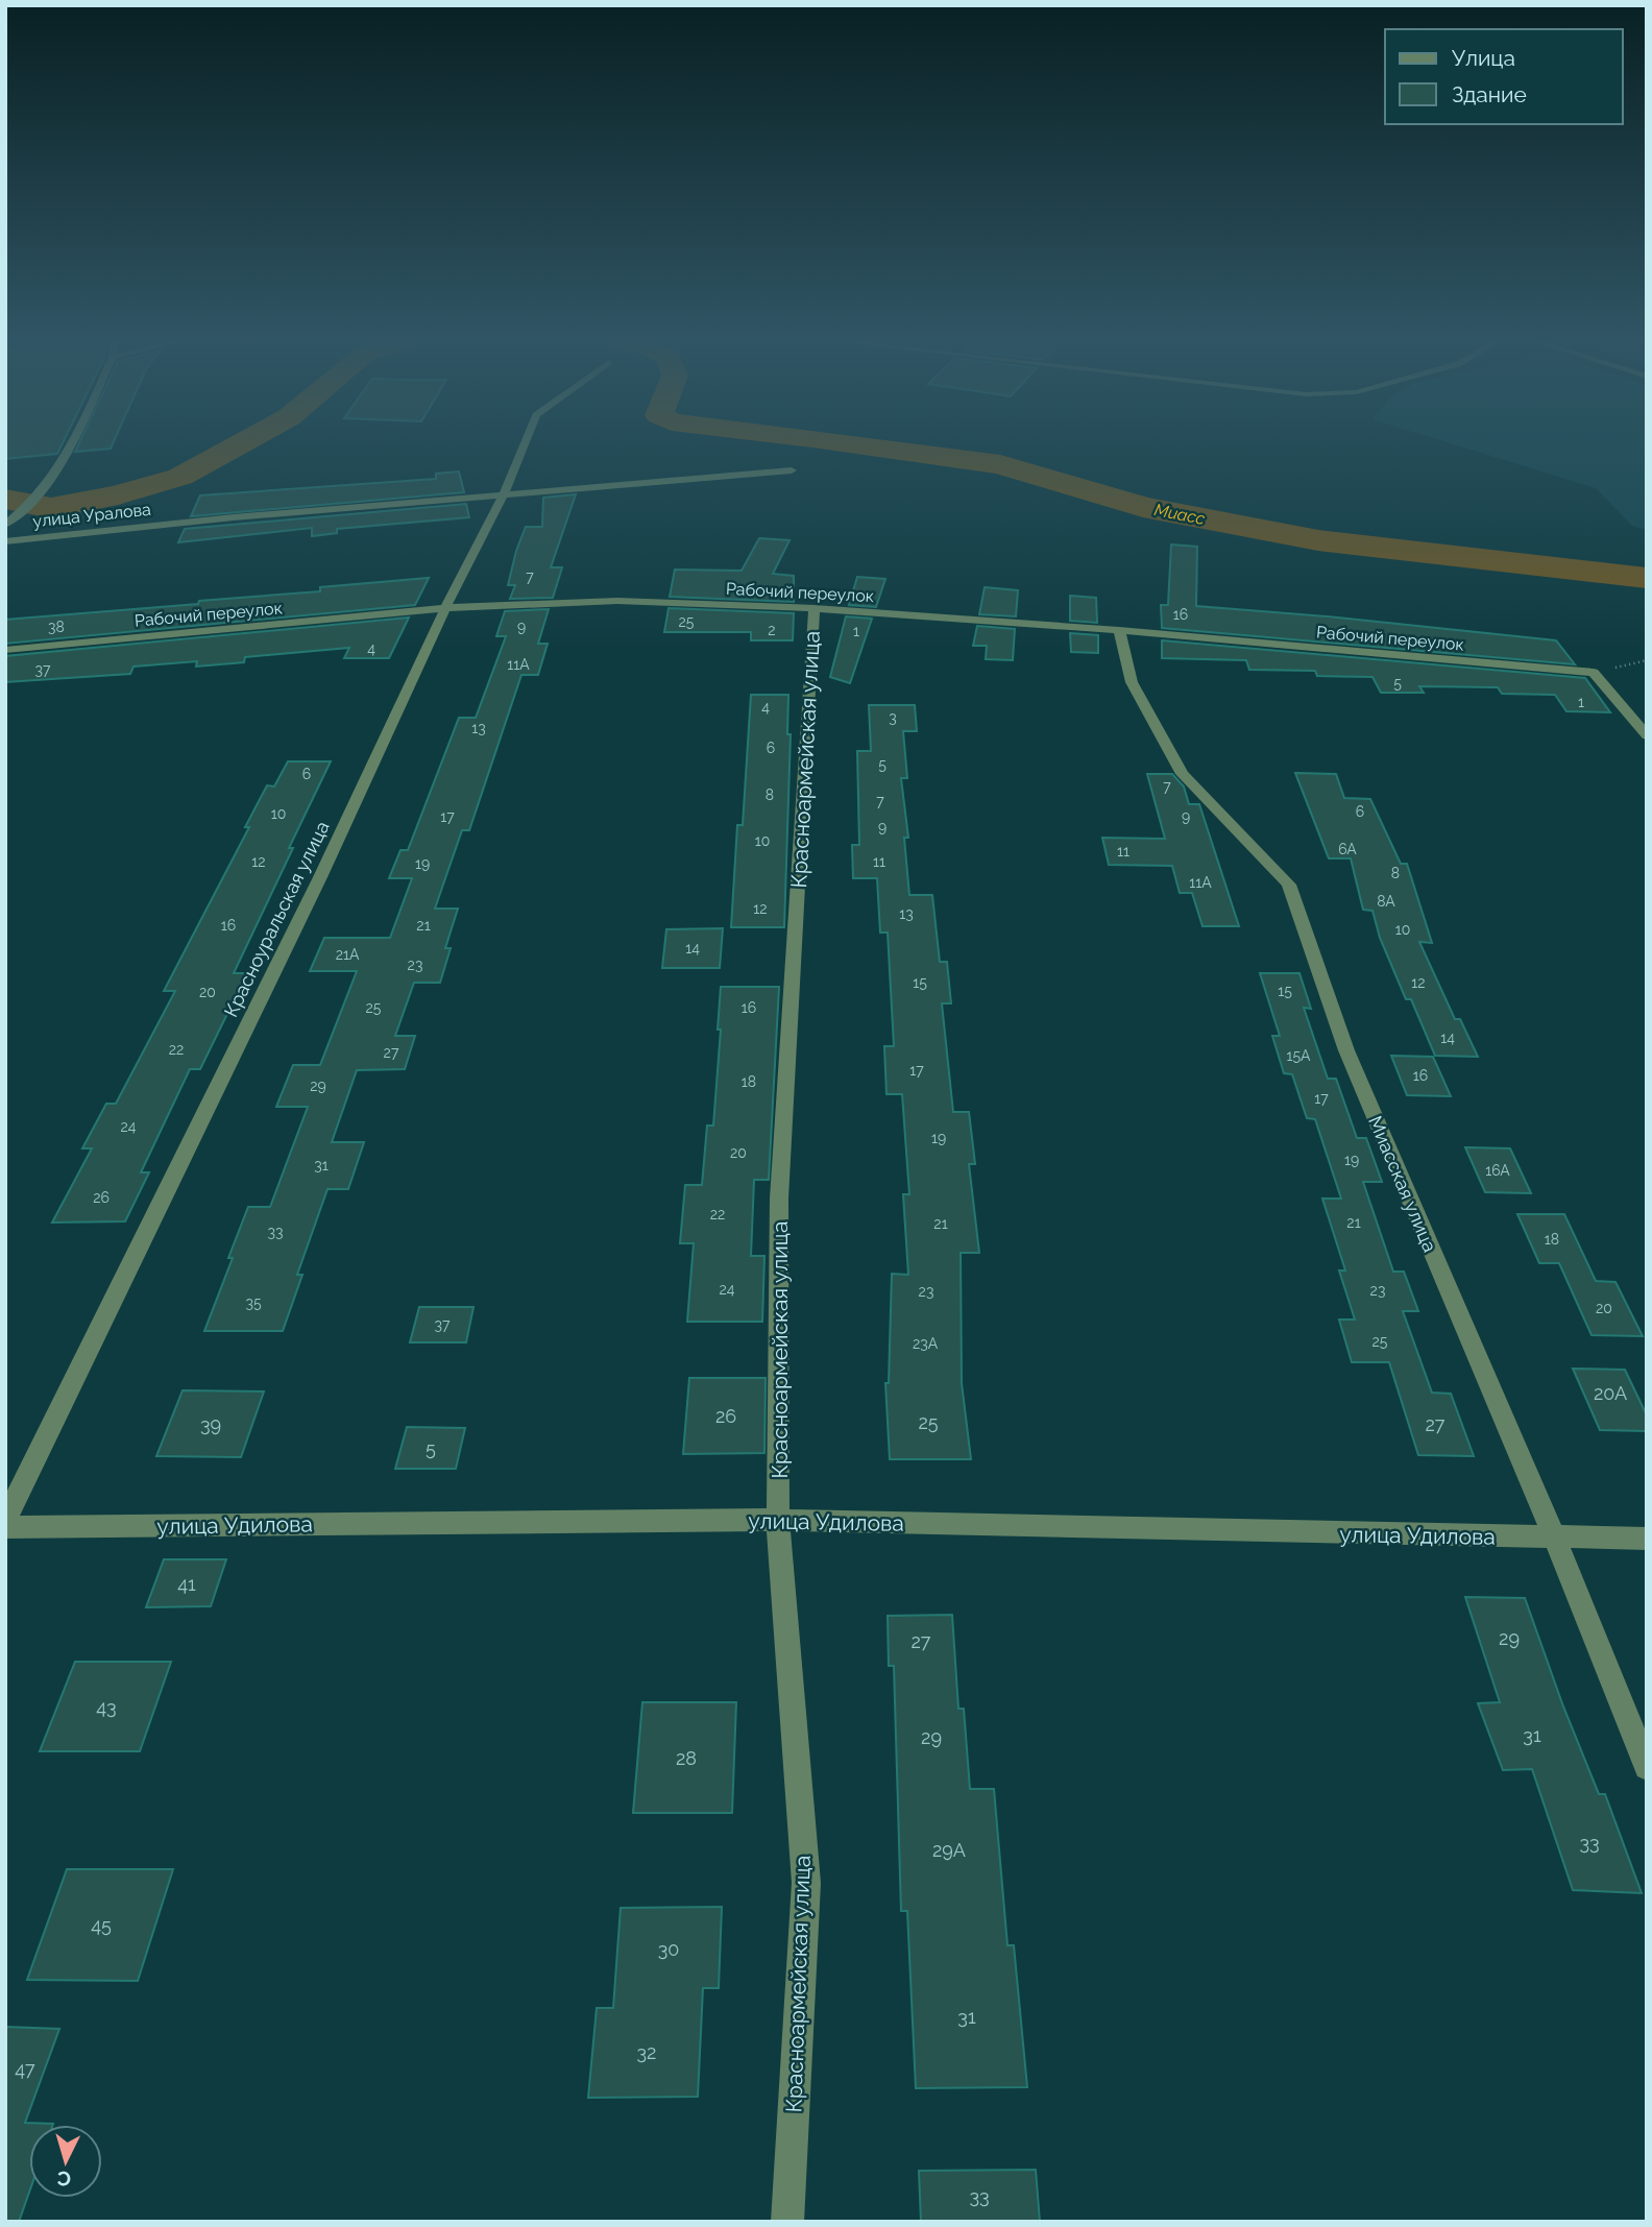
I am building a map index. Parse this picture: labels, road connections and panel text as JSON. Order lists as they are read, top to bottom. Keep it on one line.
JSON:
{"streets":{"street":["улица Уралова","Рабочий переулок","Красноармейская улица","Красноуральская улица","Миасская улица","улица Удилова"]},"crossings":[["улица Уралова","Красноуральская улица"],["Рабочий переулок","Красноармейская улица"],["Рабочий переулок","Красноуральская улица"],["Рабочий переулок","Миасская улица"],["Красноармейская улица","улица Удилова"],["Миасская улица","улица Удилова"]],"water":["Миасс"],"house_numbers":["7","16","25","38","9","2","1","4","11А","37","5","1","4","3","13","6","5","6","7","8","7","6","10","17","9","9","10","6А","11","12","11","19","8","11А","8А","12","13","16","21","10","14","21А","23","15","12","15","20","25","16","14","22","27","15А","17","16","18","29","17","24","19","20","19","31","16А","26","22","21","21","33","18","24","23","23","35","20","37","25","23А","20А","26","25","39","27","5","41","29","27","43","31","29","28","33","29А","45","30","31","32","47","33"],"legend":["Улица","Здание"],"north":"bottom"}
